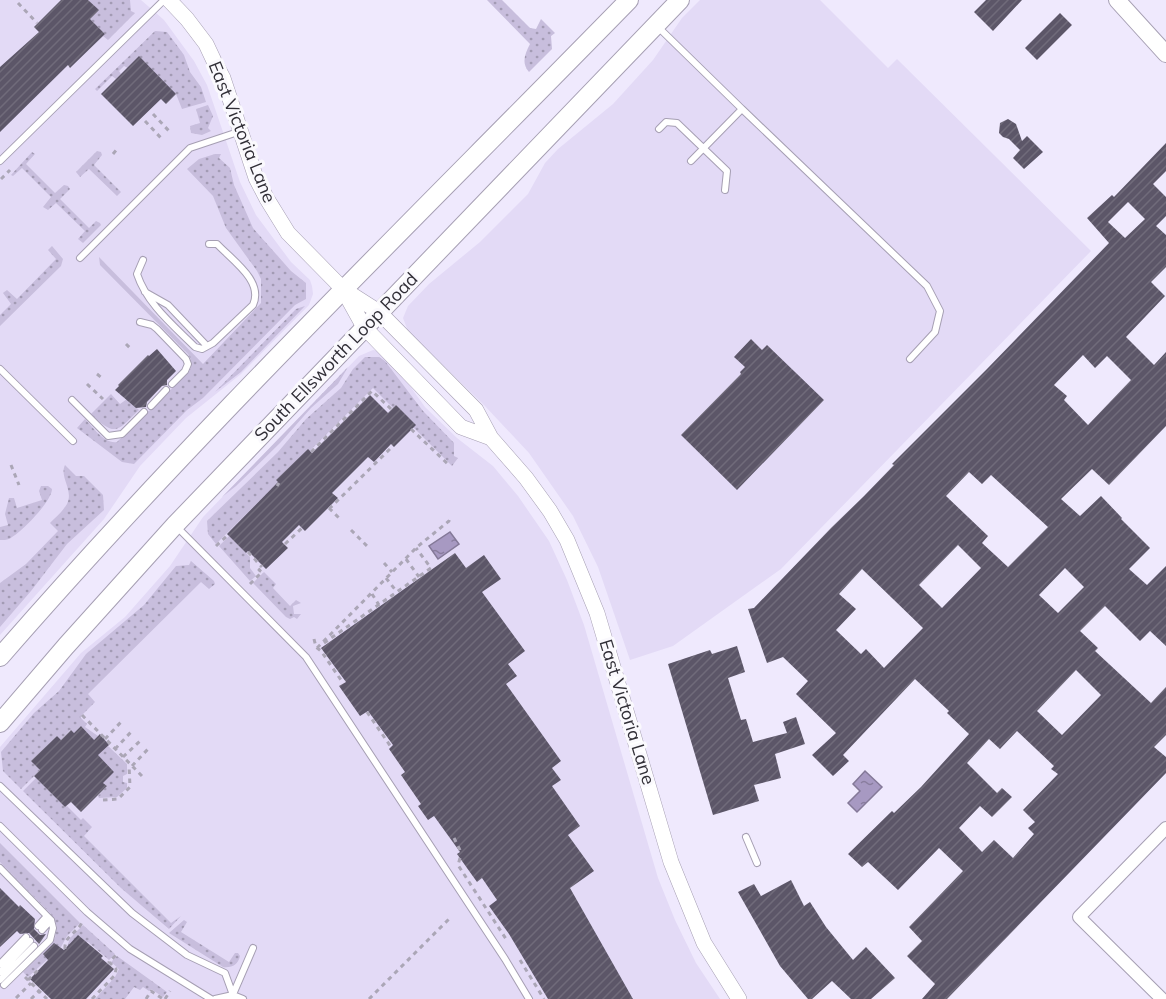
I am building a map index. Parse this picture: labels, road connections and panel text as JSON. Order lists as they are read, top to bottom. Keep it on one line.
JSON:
{"streets":{"main road":["South Ellsworth Loop Road"],"street":["East Victoria Lane"]},"crossings":[["East Victoria Lane","South Ellsworth Loop Road"]]}
